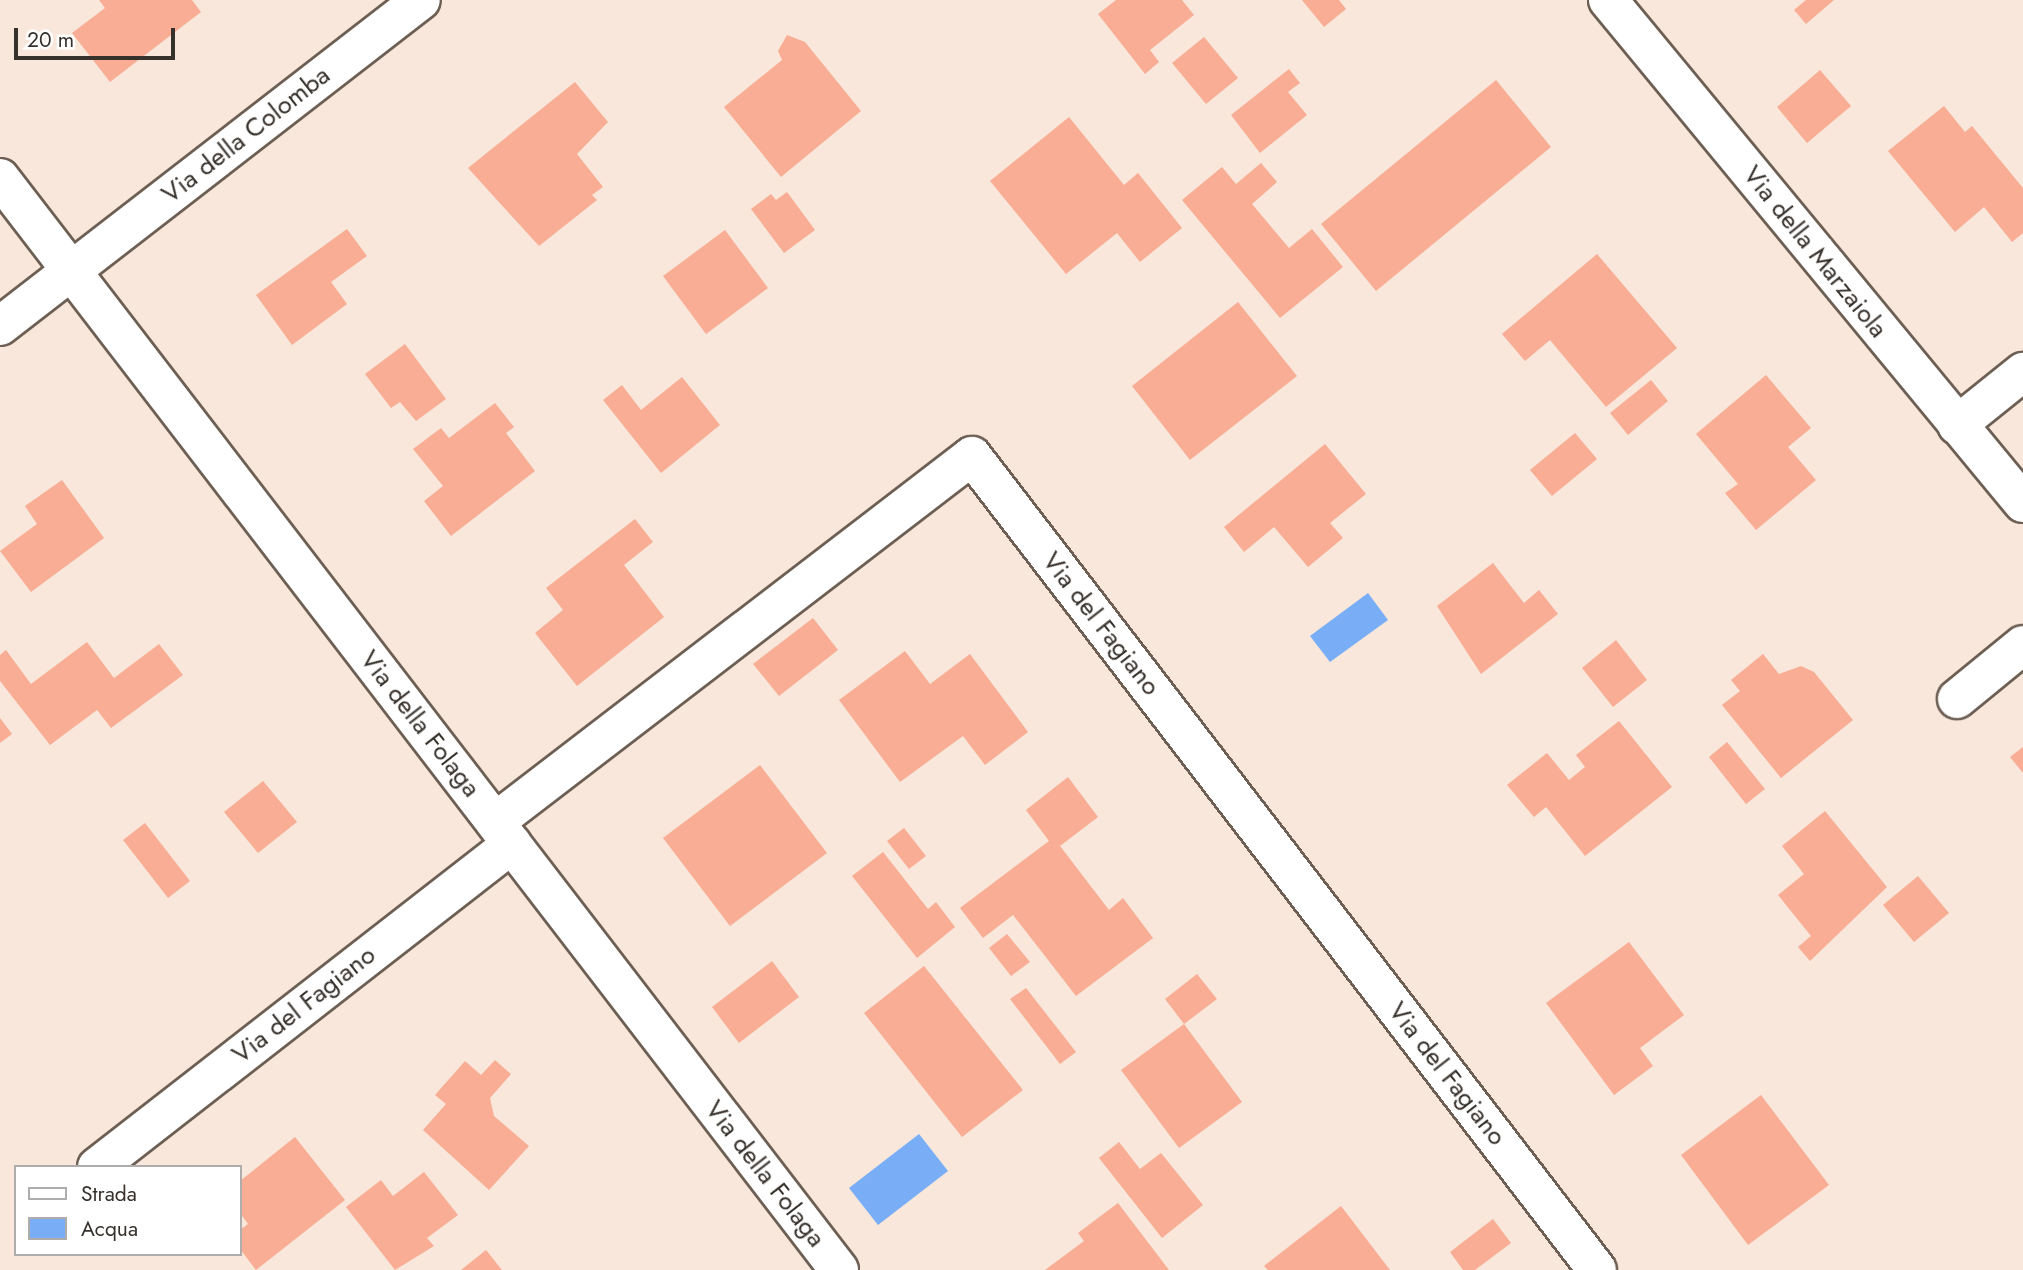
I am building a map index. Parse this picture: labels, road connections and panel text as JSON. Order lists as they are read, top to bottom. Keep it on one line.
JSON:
{"streets":{"street":["Via della Colomba","Via della Marzaiola","Via del Fagiano","Via della Folaga"]},"crossings":[["Via della Colomba","Via della Folaga"],["Via del Fagiano","Via della Folaga"]],"legend":["Strada","Acqua"],"scale_bar":"20 m"}
